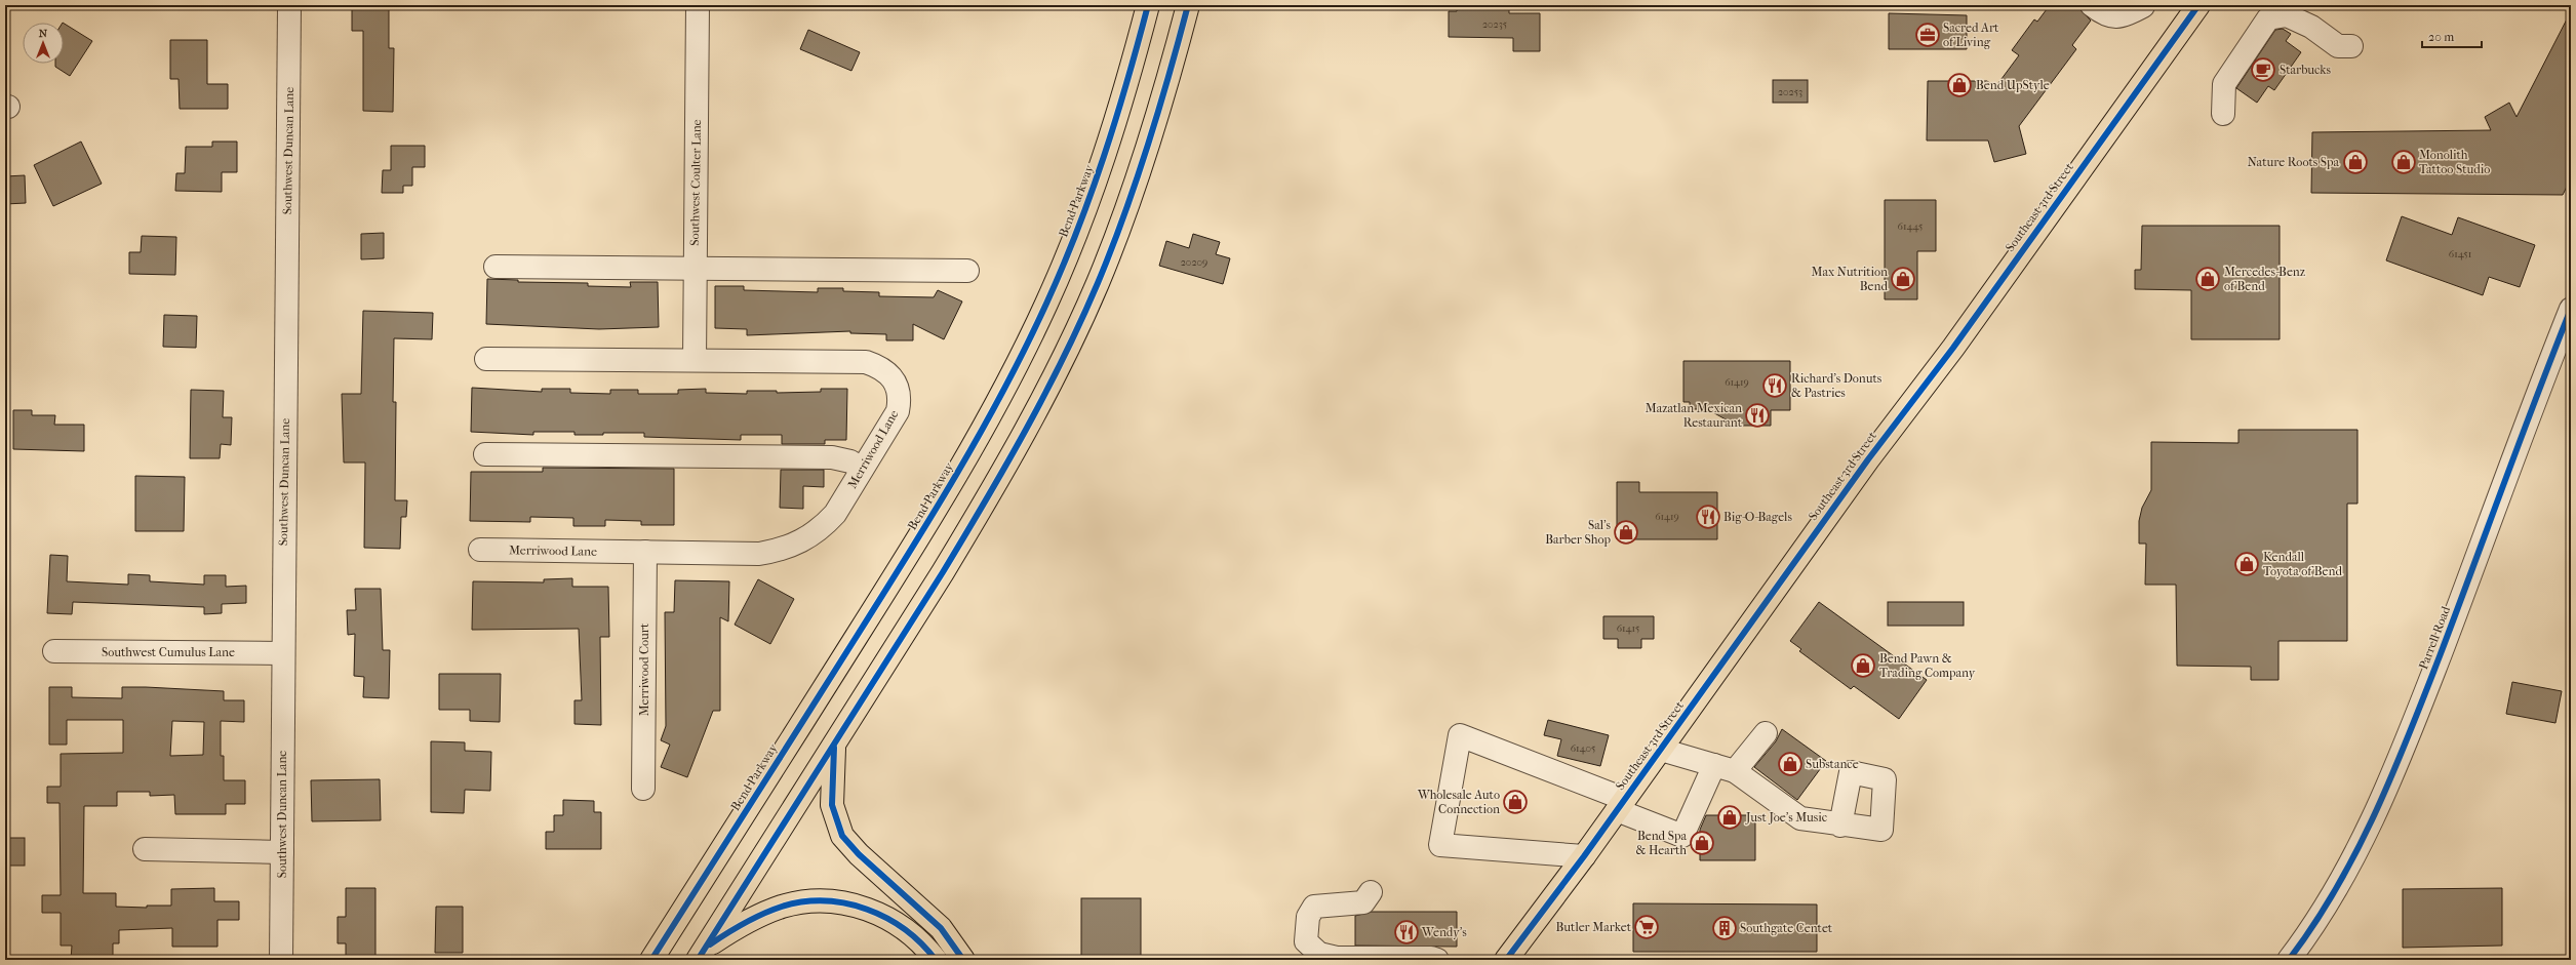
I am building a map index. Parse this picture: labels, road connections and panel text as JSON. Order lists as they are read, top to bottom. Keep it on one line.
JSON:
{"streets":{"main road":["Bend Parkway","Southeast 3rd Street"],"street":["Southwest Duncan Lane","Southwest Coulter Lane","Merriwood Lane","Parrell Road","Southwest Cumulus Lane","Merriwood Court"]},"crossings":[["Southwest Duncan Lane","Southwest Cumulus Lane"],["Southwest Coulter Lane","Merriwood Lane"],["Merriwood Lane","Merriwood Court"]],"places":{"office":["Sacred Art of Living"],"cafe":["Starbucks"],"shop":["Bend UpStyle","Nature Roots Spa","Monolith Tattoo Studio","Max Nutrition Bend","Mercedes-Benz of Bend","Sal’s Barber Shop","Kendall Toyota of Bend","Bend Pawn & Trading Company","Substance","Wholesale Auto Connection","Just Joe’s Music","Bend Spa & Hearth"],"restaurant":["Richard’s Donuts & Pastries","Mazatlan Mexican Restaurant","Big-O-Bagels","Wendy's"],"supermarket":["Butler Market"],"building":["Southgate Centet"]},"house_numbers":["20235","20253","61445","61451","20209","61419","61419","61415","61405"],"scale_bar":"20 m","north":"top"}
